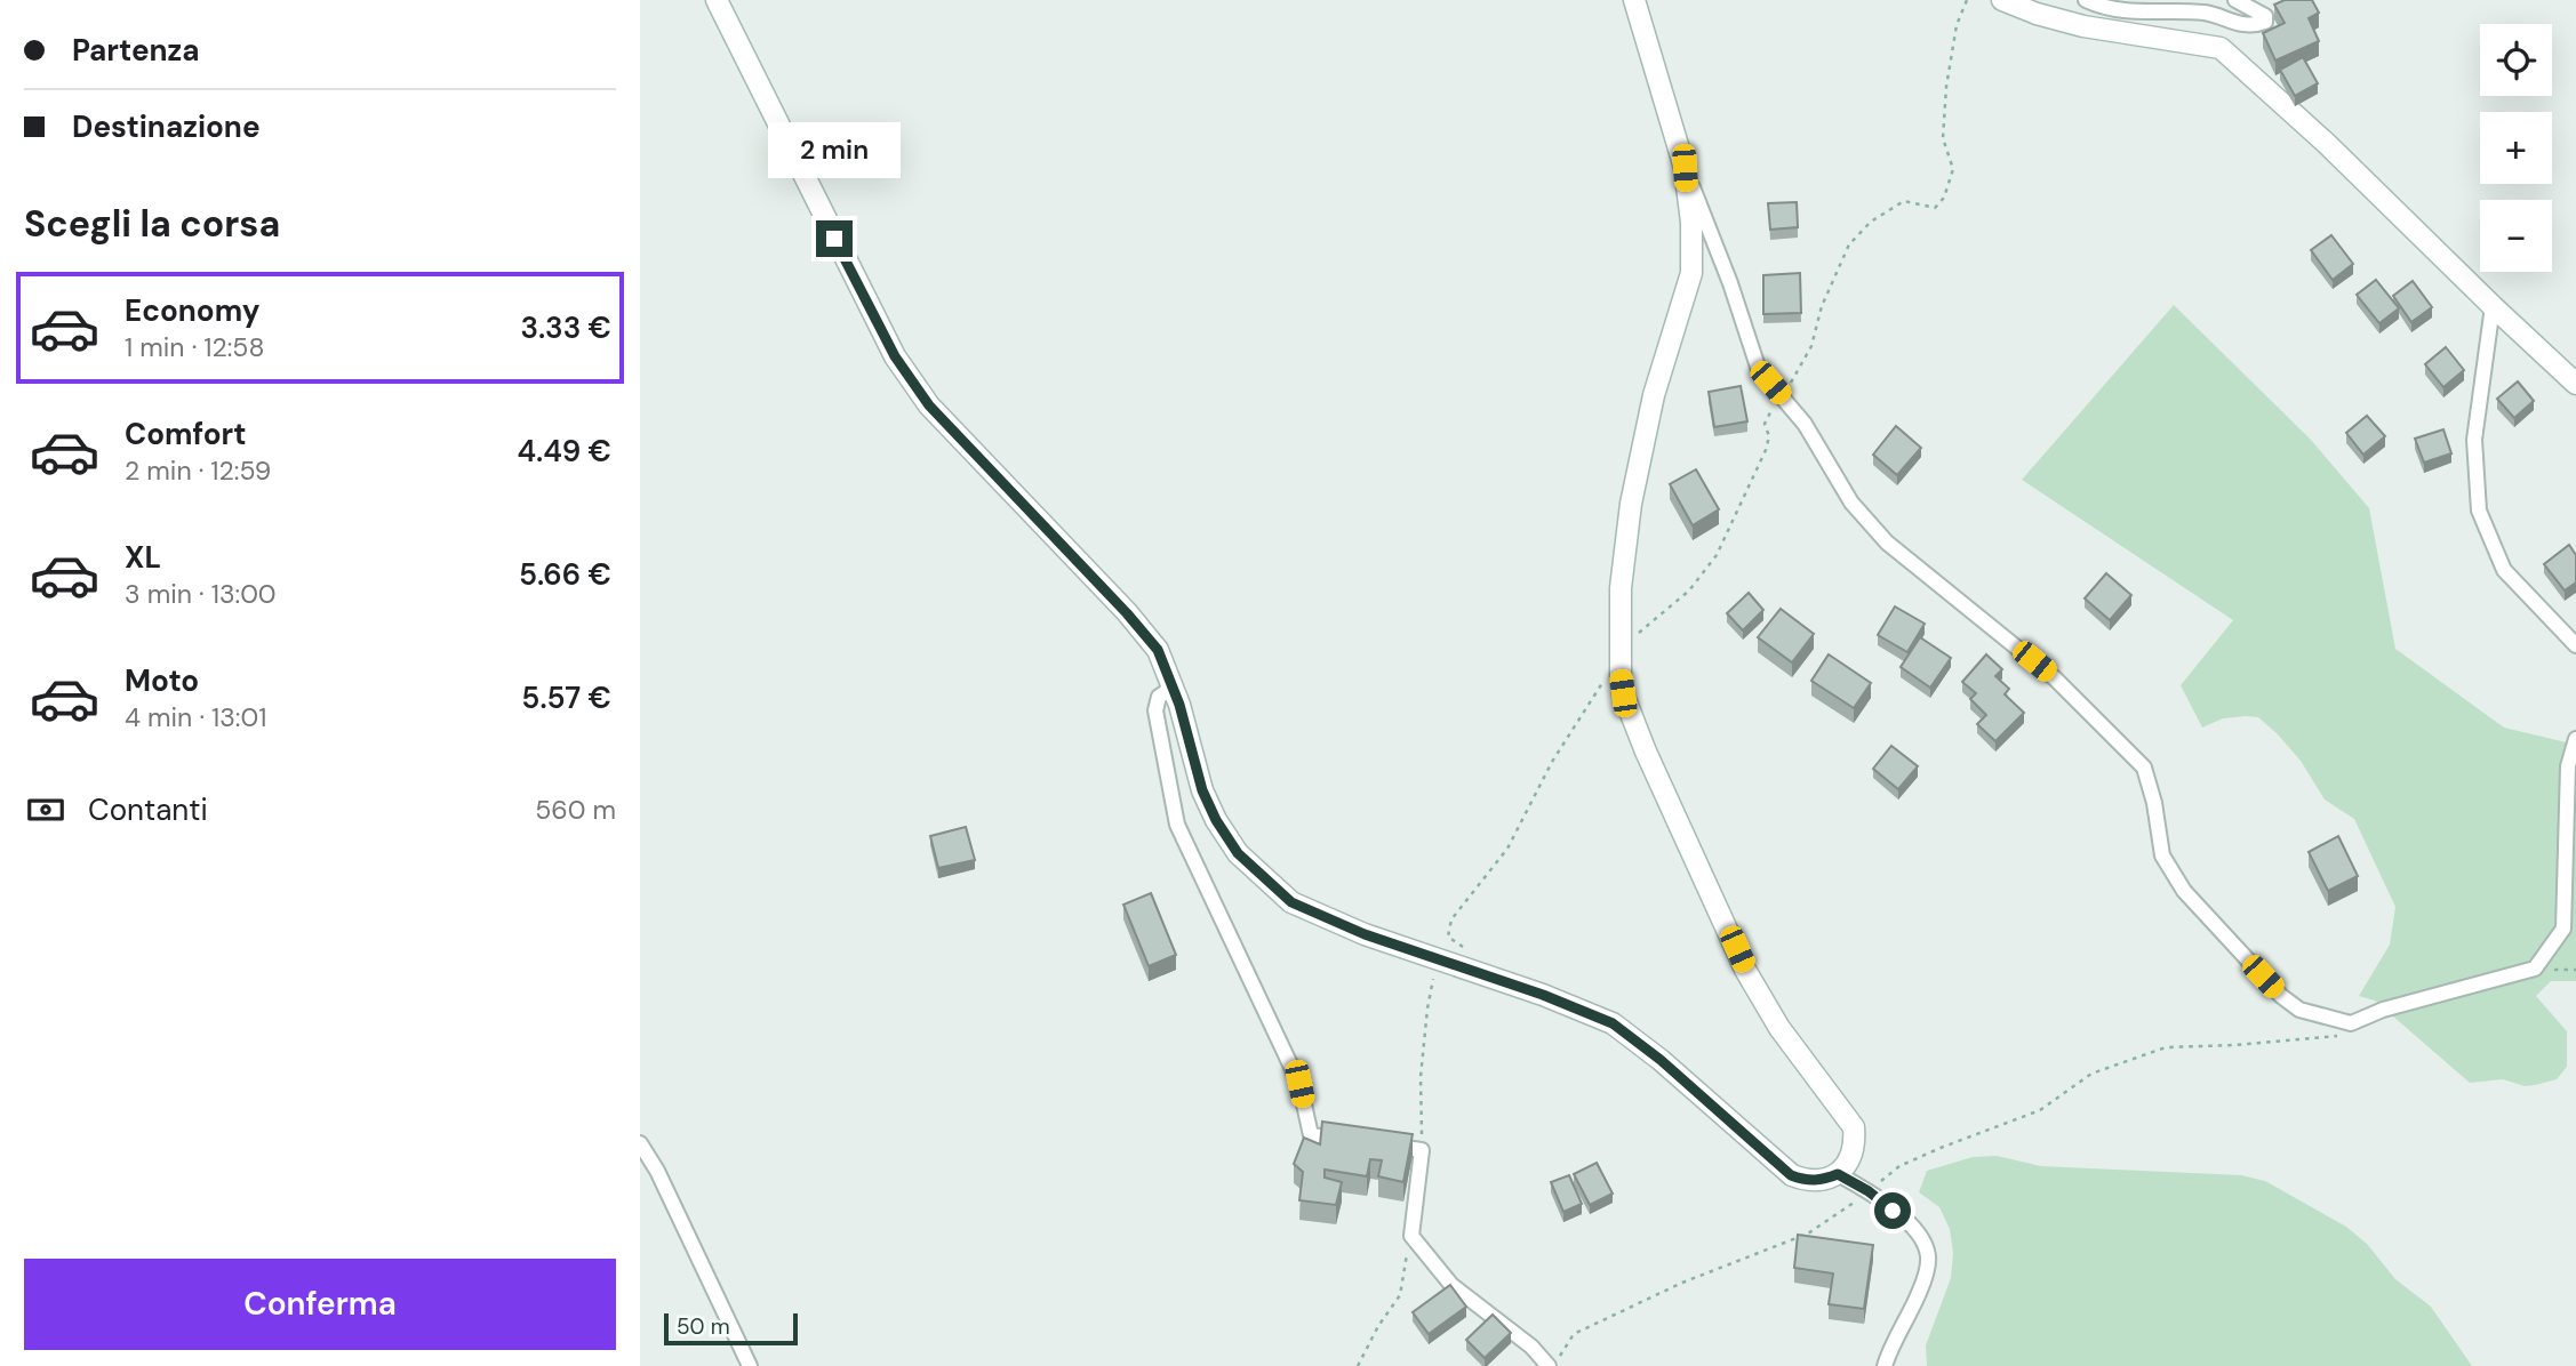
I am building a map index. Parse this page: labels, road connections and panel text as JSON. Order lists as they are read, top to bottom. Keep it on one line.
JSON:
{"scale_bar":"50 m","page":{"banner":["Partenza","Destinazione"],"map_buttons":["+","−"],"bubble":"2 min","heading":"Scegli la corsa","list":[{"name":"Economy","note":"1 min · 12:58","value":"3.33 €"},{"name":"Comfort","note":"2 min · 12:59","value":"4.49 €"},{"name":"XL","note":"3 min · 13:00","value":"5.66 €"},{"name":"Moto","note":"4 min · 13:01","value":"5.57 €"}],"pay":["Contanti","560 m"],"buttons":"Conferma","scale":"50 m"}}
